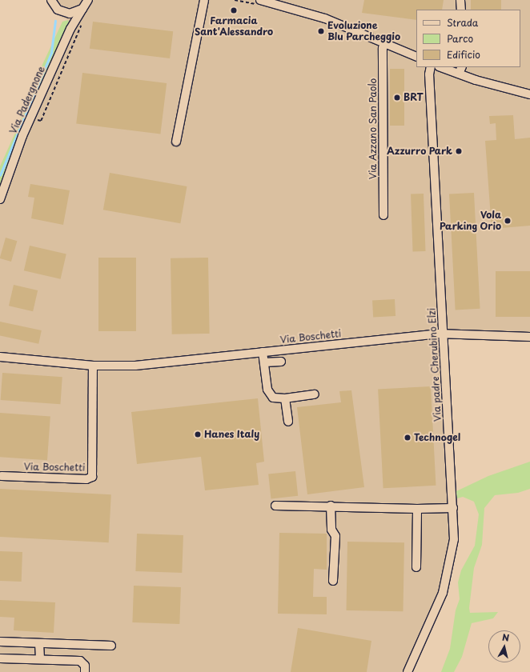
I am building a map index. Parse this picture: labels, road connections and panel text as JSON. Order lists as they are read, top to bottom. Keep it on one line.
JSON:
{"streets":{"street":["Via Padergnone","Via Azzano San Paolo","Via Boschetti","Via padre Cherubino Elzi"]},"crossings":[["Via Boschetti","Via padre Cherubino Elzi"]],"places":["Farmacia Sant'Alessandro","Evoluzione Blu Parcheggio","BRT","Azzurro Park","Vola Parking Orio","Hanes Italy","Technogel"],"legend":["Strada","Parco","Edificio"],"north":"top"}
